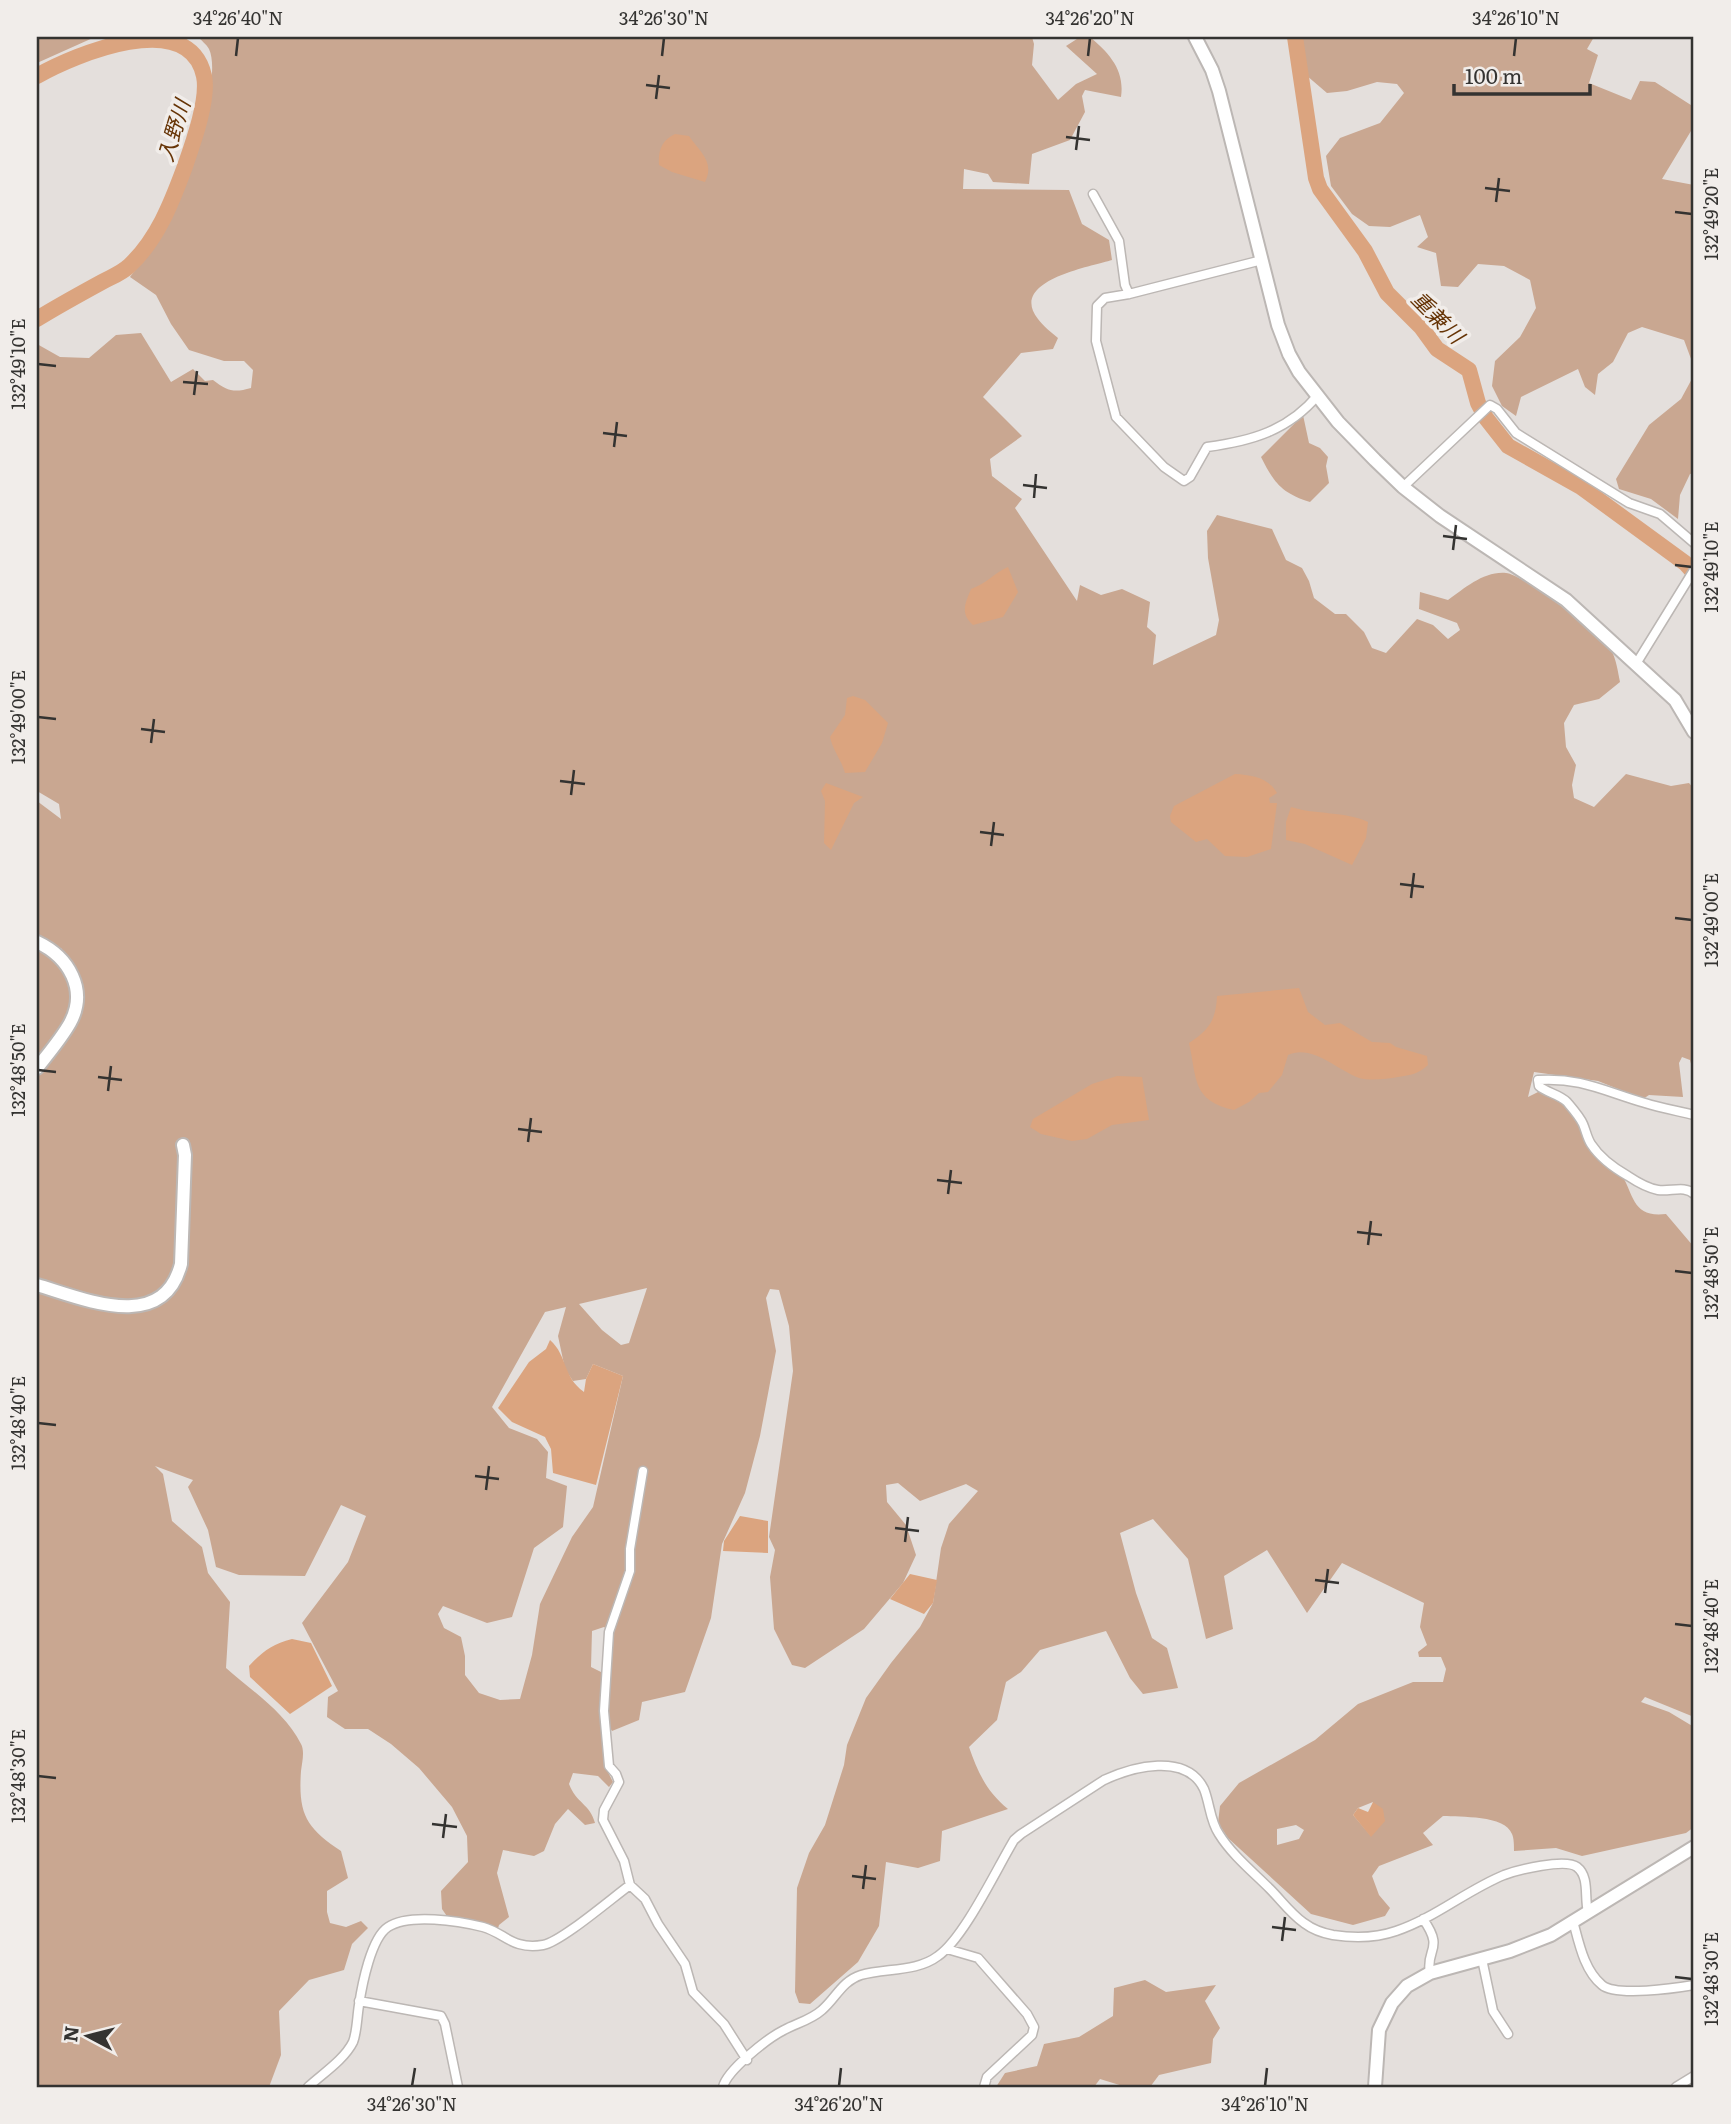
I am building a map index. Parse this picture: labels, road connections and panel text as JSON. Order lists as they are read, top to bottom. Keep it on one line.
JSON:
{"water":["入野川","重兼川"],"scale_bar":"100 m","north":"left","coordinates":["34°26'40\"N","34°26'30\"N","34°26'20\"N","34°26'10\"N","132°49'20\"E","132°49'10\"E","132°49'00\"E","132°48'50\"E","132°48'40\"E","132°48'30\"E"]}
